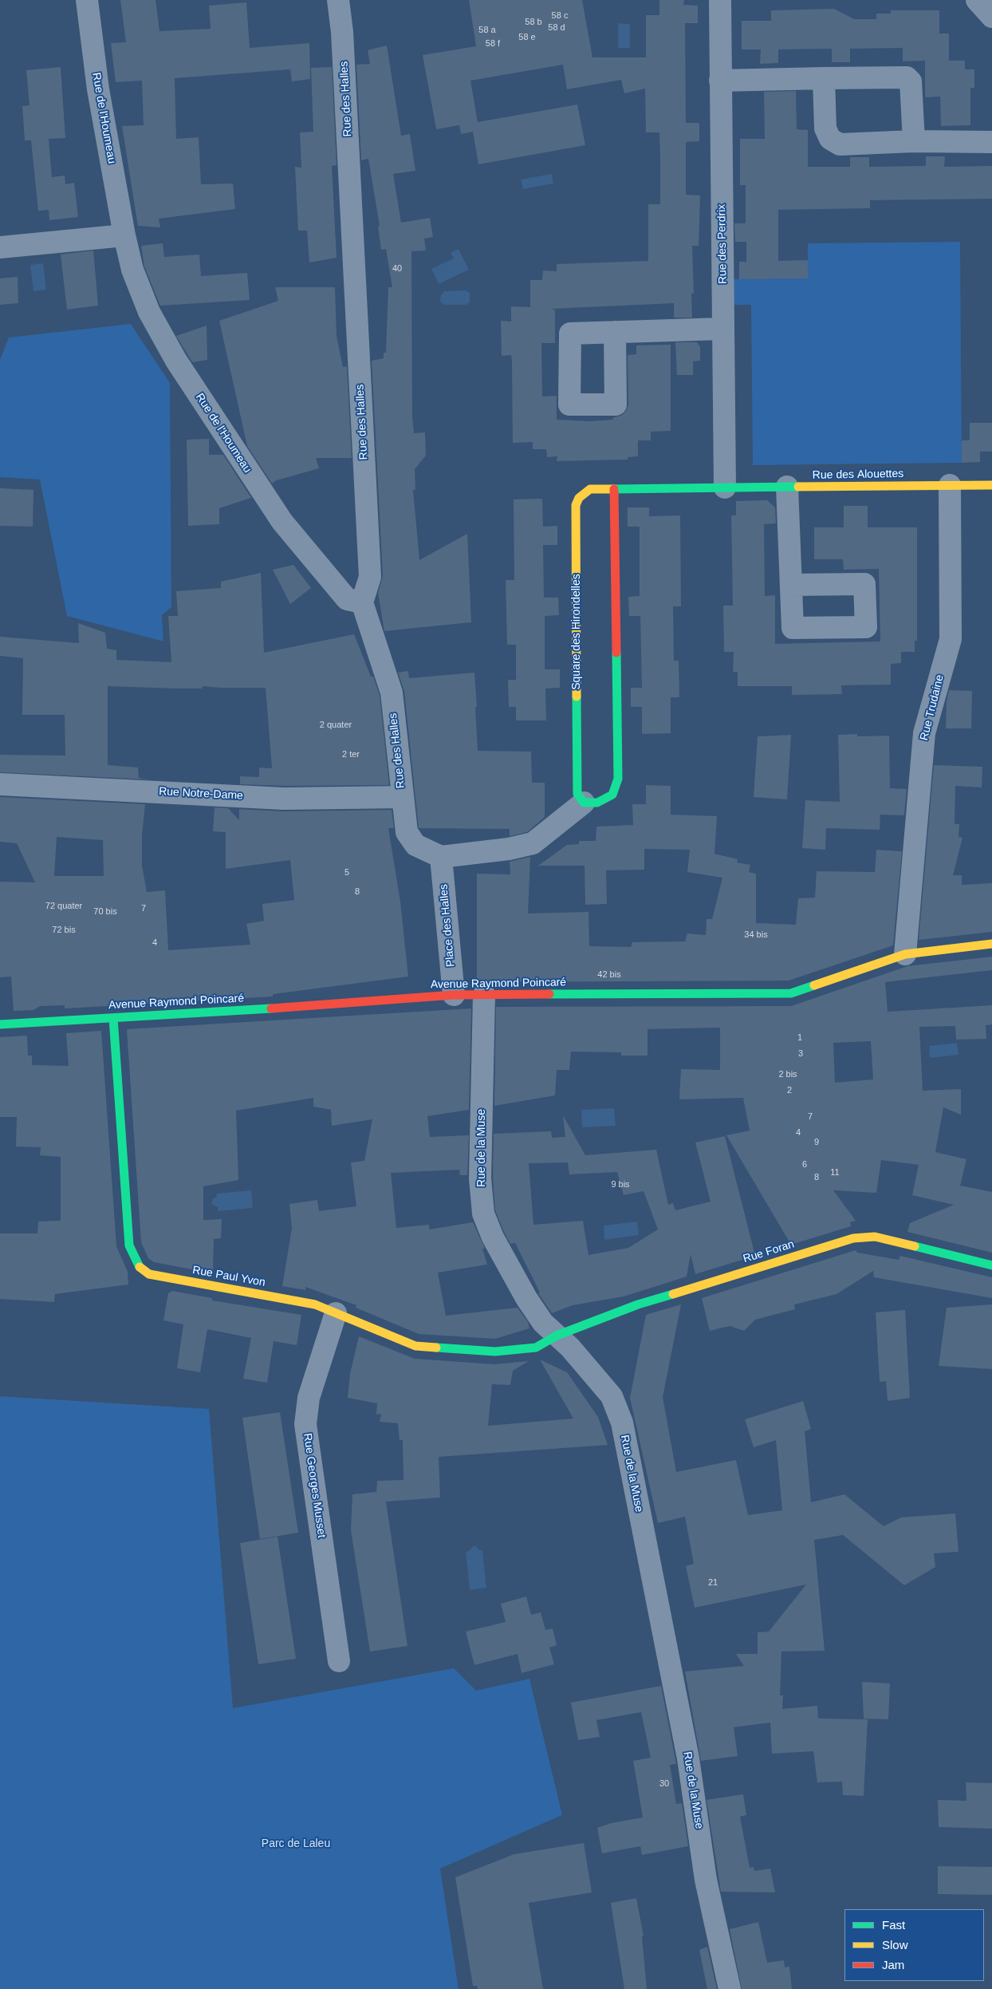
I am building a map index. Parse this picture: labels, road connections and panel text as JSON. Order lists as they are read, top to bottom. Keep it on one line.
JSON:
{"streets":{"street":["Rue des Halles","Rue de l'Houmeau","Rue des Perdrix","Rue des Alouettes","Square des Hirondelles","Rue Trudaine","Rue Notre-Dame","Place des Halles","Avenue Raymond Poincaré","Rue de la Muse","Rue Foran","Rue Paul Yvon","Rue Georges Musset"]},"crossings":[["Rue des Halles","Rue de l'Houmeau"],["Rue des Halles","Rue Notre-Dame"],["Rue des Halles","Place des Halles"],["Rue des Perdrix","Rue des Alouettes"],["Rue des Perdrix","Square des Hirondelles"],["Rue des Alouettes","Square des Hirondelles"],["Rue des Alouettes","Rue Trudaine"],["Rue Trudaine","Avenue Raymond Poincaré"],["Place des Halles","Avenue Raymond Poincaré"],["Avenue Raymond Poincaré","Rue de la Muse"],["Avenue Raymond Poincaré","Rue Paul Yvon"],["Rue de la Muse","Rue Foran"],["Rue de la Muse","Rue Paul Yvon"],["Rue Foran","Rue Paul Yvon"],["Rue Paul Yvon","Rue Georges Musset"]],"parks":["Parc de Laleu"],"house_numbers":["58 c","58 b","58 d","58 a","58 e","58 f","40","2 quater","2 ter","5","8","72 quater","7","70 bis","72 bis","34 bis","4","42 bis","1","3","2 bis","2","7","4","9","6","11","8","9 bis","21","30"],"legend":["Fast","Slow","Jam"]}
